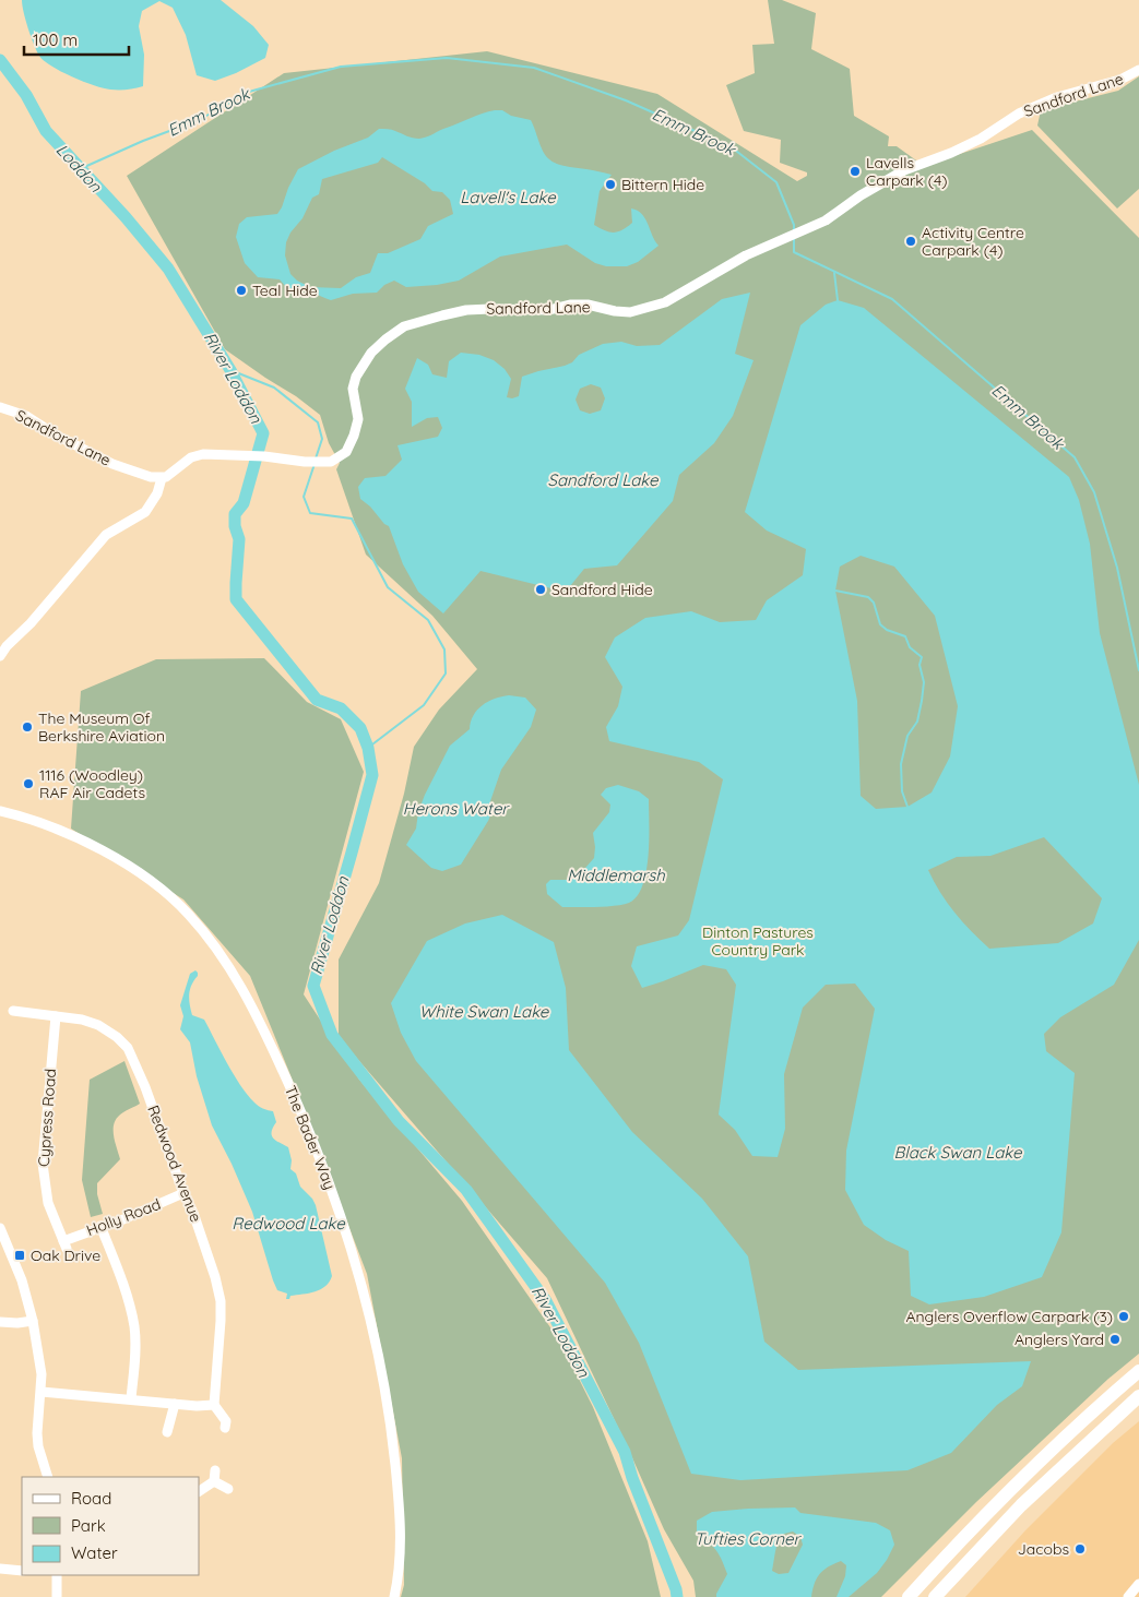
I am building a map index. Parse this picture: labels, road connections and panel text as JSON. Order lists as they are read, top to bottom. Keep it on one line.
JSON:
{"streets":{"street":["Sandford Lane","Cypress Road","The Bader Way","Redwood Avenue","Holly Road"]},"crossings":[["Cypress Road","Redwood Avenue"],["Cypress Road","Holly Road"],["Redwood Avenue","Holly Road"]],"water":["Emm Brook","Loddon","Lavell's Lake","River Loddon","Sandford Lake","Herons Water","Middlemarsh","White Swan Lake","Black Swan Lake","Redwood Lake","Tufties Corner"],"parks":["Dinton Pastures Country Park"],"places":{"other":["Lavells Carpark (4)","Bittern Hide","Activity Centre Carpark (4)","Teal Hide","Sandford Hide","The Museum Of Berkshire Aviation","1116 (Woodley) RAF Air Cadets","Anglers Overflow Carpark (3)","Anglers Yard","Jacobs"],"transit":["Oak Drive"]},"legend":["Road","Park","Water"],"scale_bar":"100 m"}
